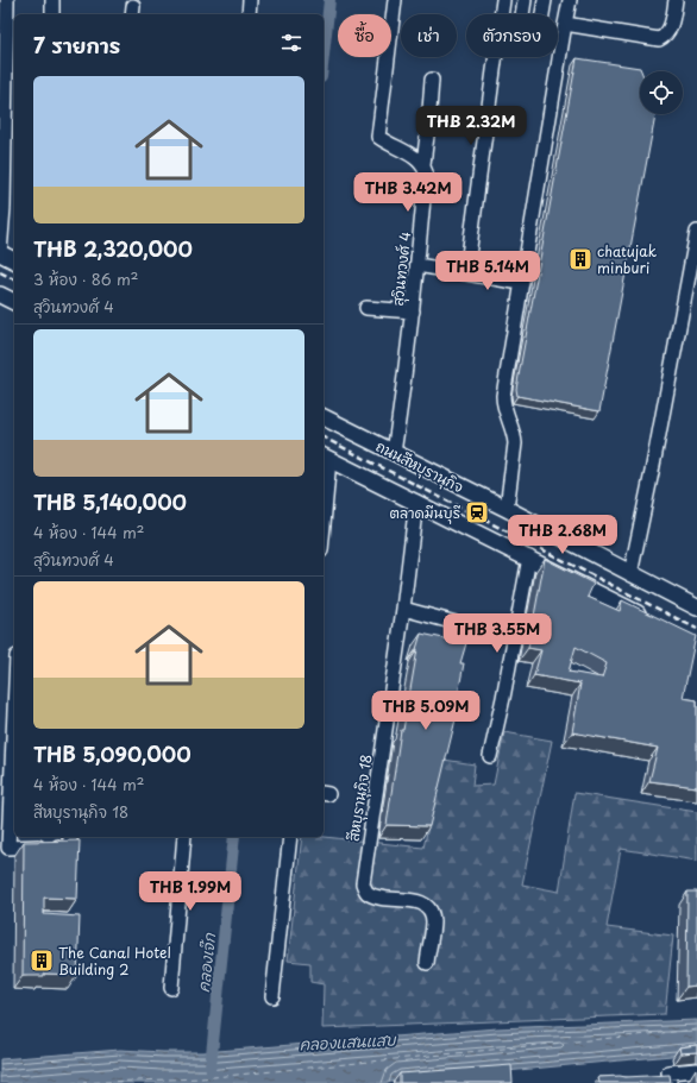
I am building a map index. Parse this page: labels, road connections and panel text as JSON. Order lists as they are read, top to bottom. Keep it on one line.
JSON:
{"streets":{"main road":["ถนนสีหบุรานุกิจ"],"street":["สุวินทวงศ์ 4","สีหบุรานุกิจ 18"]},"crossings":[["สุวินทวงศ์ 4","ถนนสีหบุรานุกิจ"]],"water":["คลองเจ๊ก","คลองแสนแสบ"],"places":{"building":["chatujak minburi","The Canal Hotel Building 2"],"station":["ตลาดมีนบุรี"]},"page":{"chip":["ซื้อ","เช่า","ตัวกรอง"],"heading":"7 รายการ","list":[{"name":"THB 2,320,000","note":"3 ห้อง · 86 m² · สุวินทวงศ์ 4"},{"name":"THB 5,140,000","note":"4 ห้อง · 144 m² · สุวินทวงศ์ 4"},{"name":"THB 5,090,000","note":"4 ห้อง · 144 m² · สีหบุรานุกิจ 18"}],"price":["THB 2.32M","THB 3.42M","THB 5.14M","THB 2.68M","THB 3.55M","THB 5.09M","THB 1.99M"]}}
